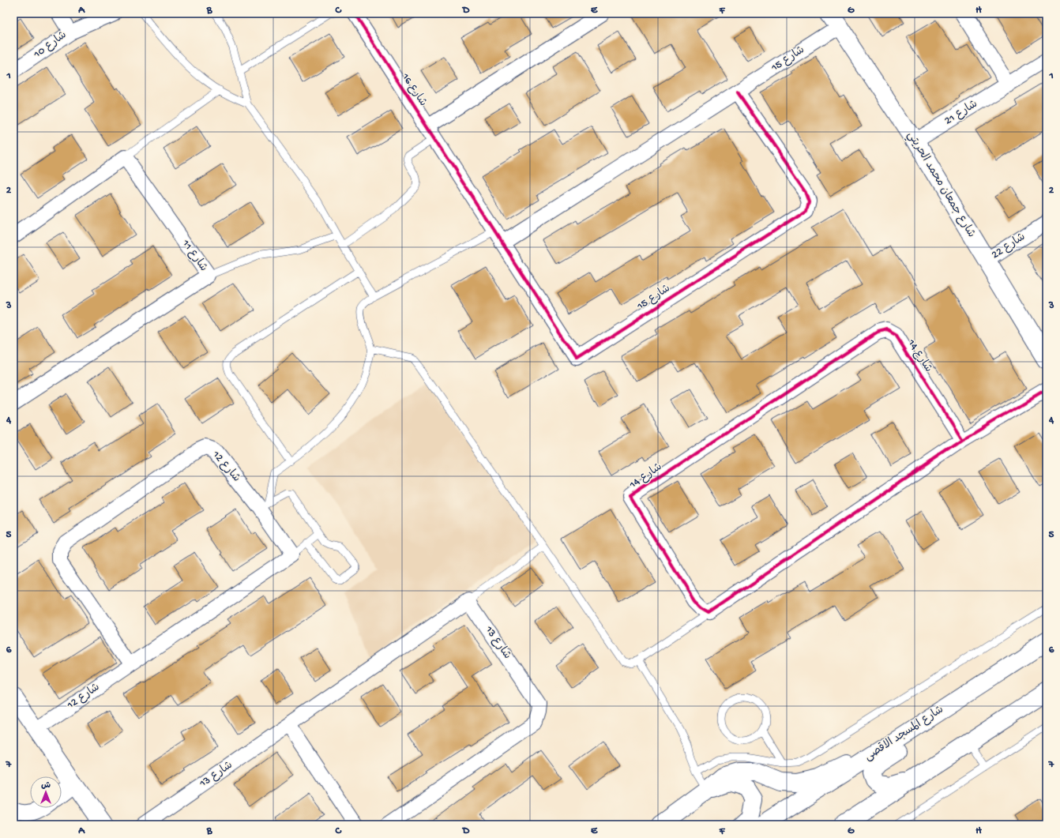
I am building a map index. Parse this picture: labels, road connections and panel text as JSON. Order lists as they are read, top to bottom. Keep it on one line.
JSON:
{"streets":{"street":["شارع 10","شارع 15","شارع 16","شارع 21","شارع جمعان محمد الحريتي","شارع 22","شارع 11","شارع 14","شارع 12","شارع 13","شارع المسجد الاقصى"]},"crossings":[["شارع 15","شارع 16"],["شارع 15","شارع جمعان محمد الحريتي"],["شارع 21","شارع جمعان محمد الحريتي"],["شارع جمعان محمد الحريتي","شارع 22"]],"north":"top","grid":{"columns":["A","B","C","D","E","F","G","H"],"rows":["1","2","3","4","5","6","7"]}}
